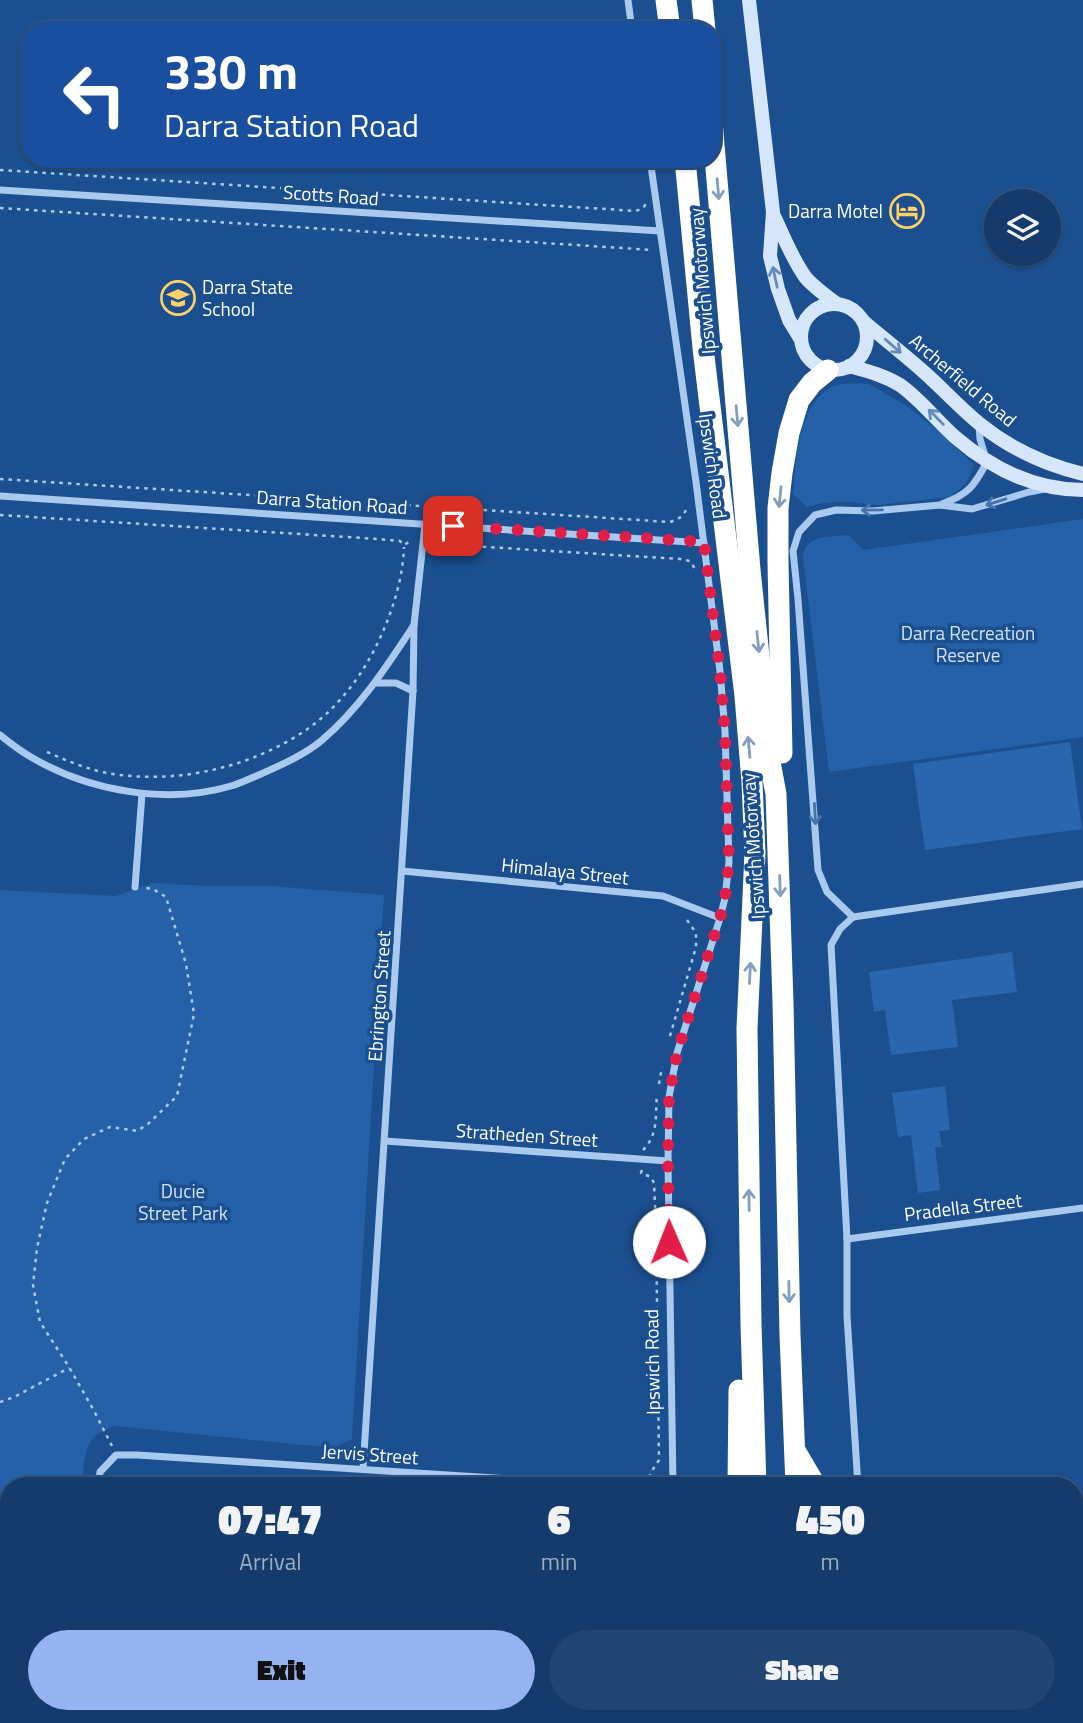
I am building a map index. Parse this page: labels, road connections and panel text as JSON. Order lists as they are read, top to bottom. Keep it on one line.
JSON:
{"streets":{"highway":["Ipswich Motorway"],"main road":["Archerfield Road"],"street":["Scotts Road","Ipswich Road","Darra Station Road","Himalaya Street","Ebrington Street","Stratheden Street","Pradella Street","Jervis Street"]},"crossings":[["Scotts Road","Ipswich Road"],["Ipswich Road","Darra Station Road"],["Ipswich Road","Himalaya Street"],["Ipswich Road","Stratheden Street"],["Darra Station Road","Ebrington Street"],["Himalaya Street","Ebrington Street"],["Ebrington Street","Stratheden Street"],["Ebrington Street","Jervis Street"]],"parks":["Darra Recreation Reserve","Ducie Street Park"],"places":{"hotel":["Darra Motel"],"school or university":["Darra State School"]},"page":{"turn":["330 m","Darra Station Road"],"eta":["07:47","Arrival","6","min","450","m"],"buttons":["Exit","Share"]}}
